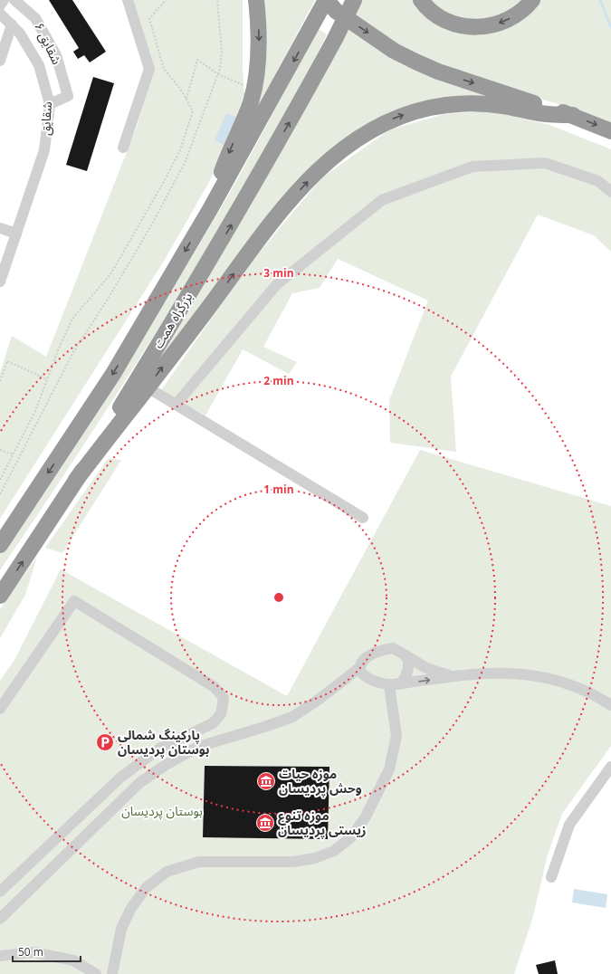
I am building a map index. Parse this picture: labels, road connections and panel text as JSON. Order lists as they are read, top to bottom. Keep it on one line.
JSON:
{"streets":{"highway":["بزرگراه همت"],"street":["شقایق ۶","شقایق"]},"crossings":[["شقایق ۶","شقایق"]],"parks":["بوستان پردیسان"],"places":{"parking":["پارکینگ شمالی بوستان پردیسان"],"museum":["موزه حیات وحش پردیسان","موزه تنوع زیستی پردیسان"]},"scale_bar":"50 m","rings":["3 min","2 min","1 min"]}
